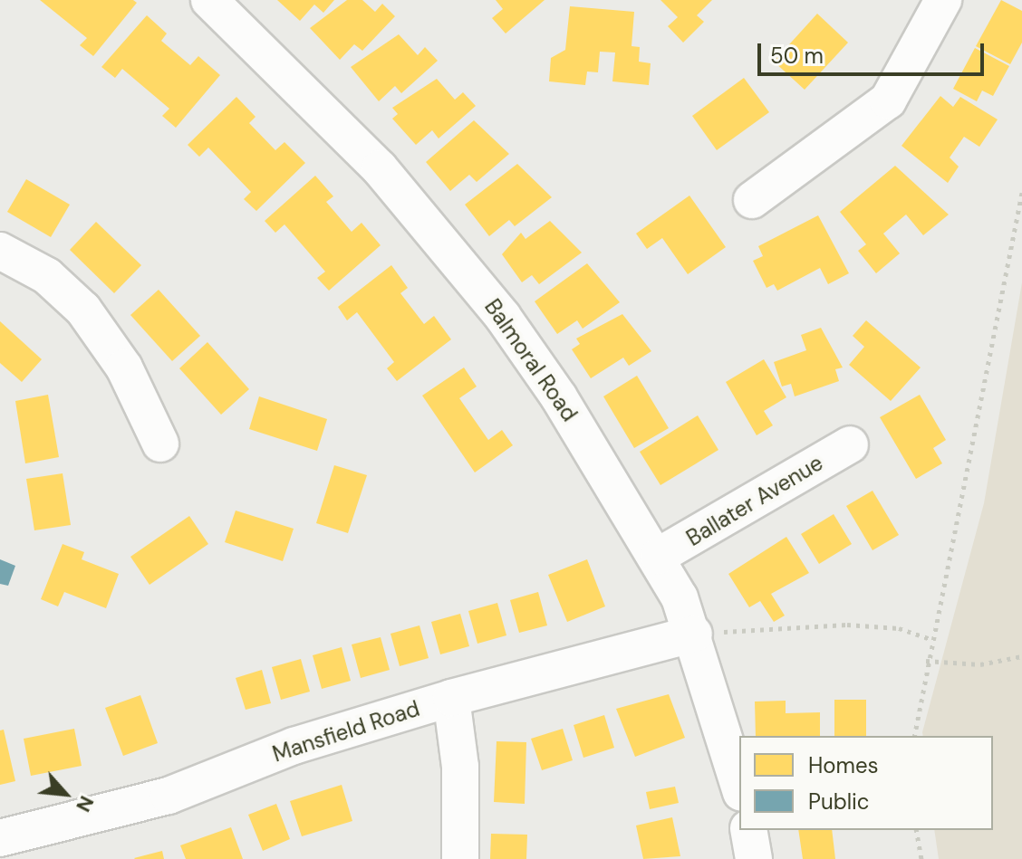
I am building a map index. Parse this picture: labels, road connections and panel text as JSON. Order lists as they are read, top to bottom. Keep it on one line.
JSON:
{"streets":{"street":["Balmoral Road","Ballater Avenue","Mansfield Road"]},"crossings":[["Balmoral Road","Ballater Avenue"],["Balmoral Road","Mansfield Road"]],"legend":["Homes","Public"],"scale_bar":"50 m","north":"bottom right"}
